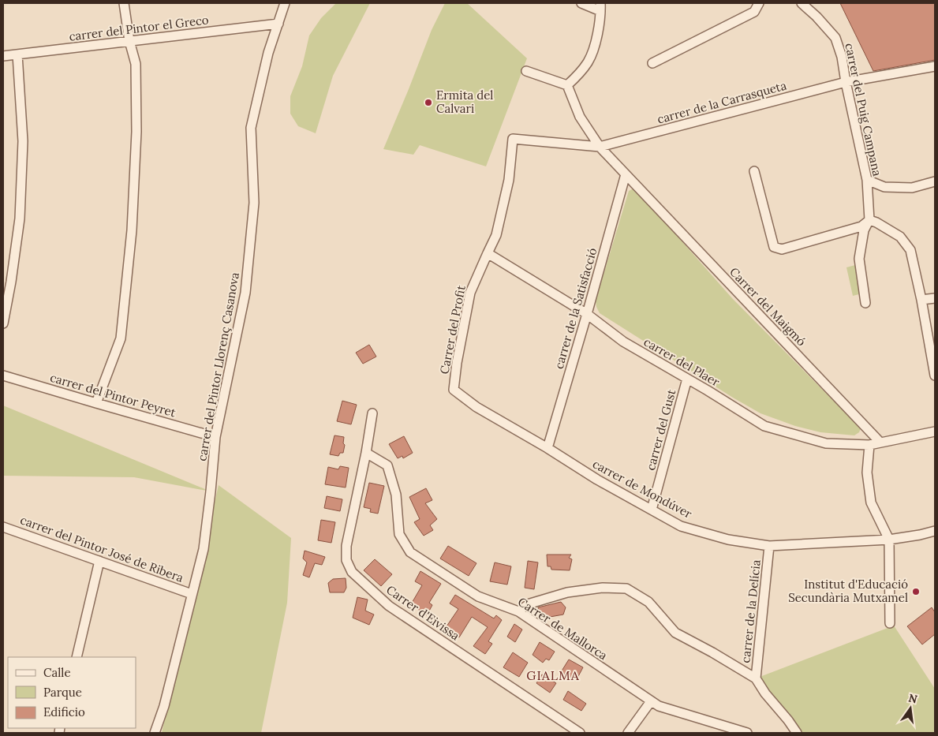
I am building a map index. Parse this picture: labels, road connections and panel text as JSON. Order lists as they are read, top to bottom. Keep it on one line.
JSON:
{"streets":{"street":["carrer del Pintor el Greco","carrer de la Carrasqueta","carrer del Puig Campana","Carrer del Maigmó","carrer de la Satisfacció","Carrer del Profit","carrer del Plaer","carrer del Pintor Llorenç Casanova","carrer del Pintor Peyret","carrer del Gust","carrer de Mondúver","carrer del Pintor José de Ribera","carrer de la Delícia","Carrer d'Eivissa","Carrer de Mallorca"]},"crossings":[["carrer del Pintor el Greco","carrer del Pintor Llorenç Casanova"],["carrer de la Carrasqueta","carrer del Puig Campana"],["carrer de la Carrasqueta","Carrer del Maigmó"],["carrer de la Carrasqueta","Carrer del Profit"],["Carrer del Maigmó","carrer de la Satisfacció"],["Carrer del Maigmó","carrer del Plaer"],["carrer de la Satisfacció","carrer del Plaer"],["carrer de la Satisfacció","carrer de Mondúver"],["Carrer del Profit","carrer del Plaer"],["Carrer del Profit","carrer de Mondúver"],["carrer del Plaer","carrer del Gust"],["carrer del Pintor Llorenç Casanova","carrer del Pintor Peyret"],["carrer del Pintor Llorenç Casanova","carrer del Pintor José de Ribera"],["carrer del Gust","carrer de Mondúver"],["carrer de Mondúver","carrer de la Delícia"],["Carrer d'Eivissa","Carrer de Mallorca"]],"districts":["GIALMA"],"places":["Ermita del Calvari","Institut d'Educació Secundària Mutxamel"],"legend":["Calle","Parque","Edificio"],"north":"top"}
